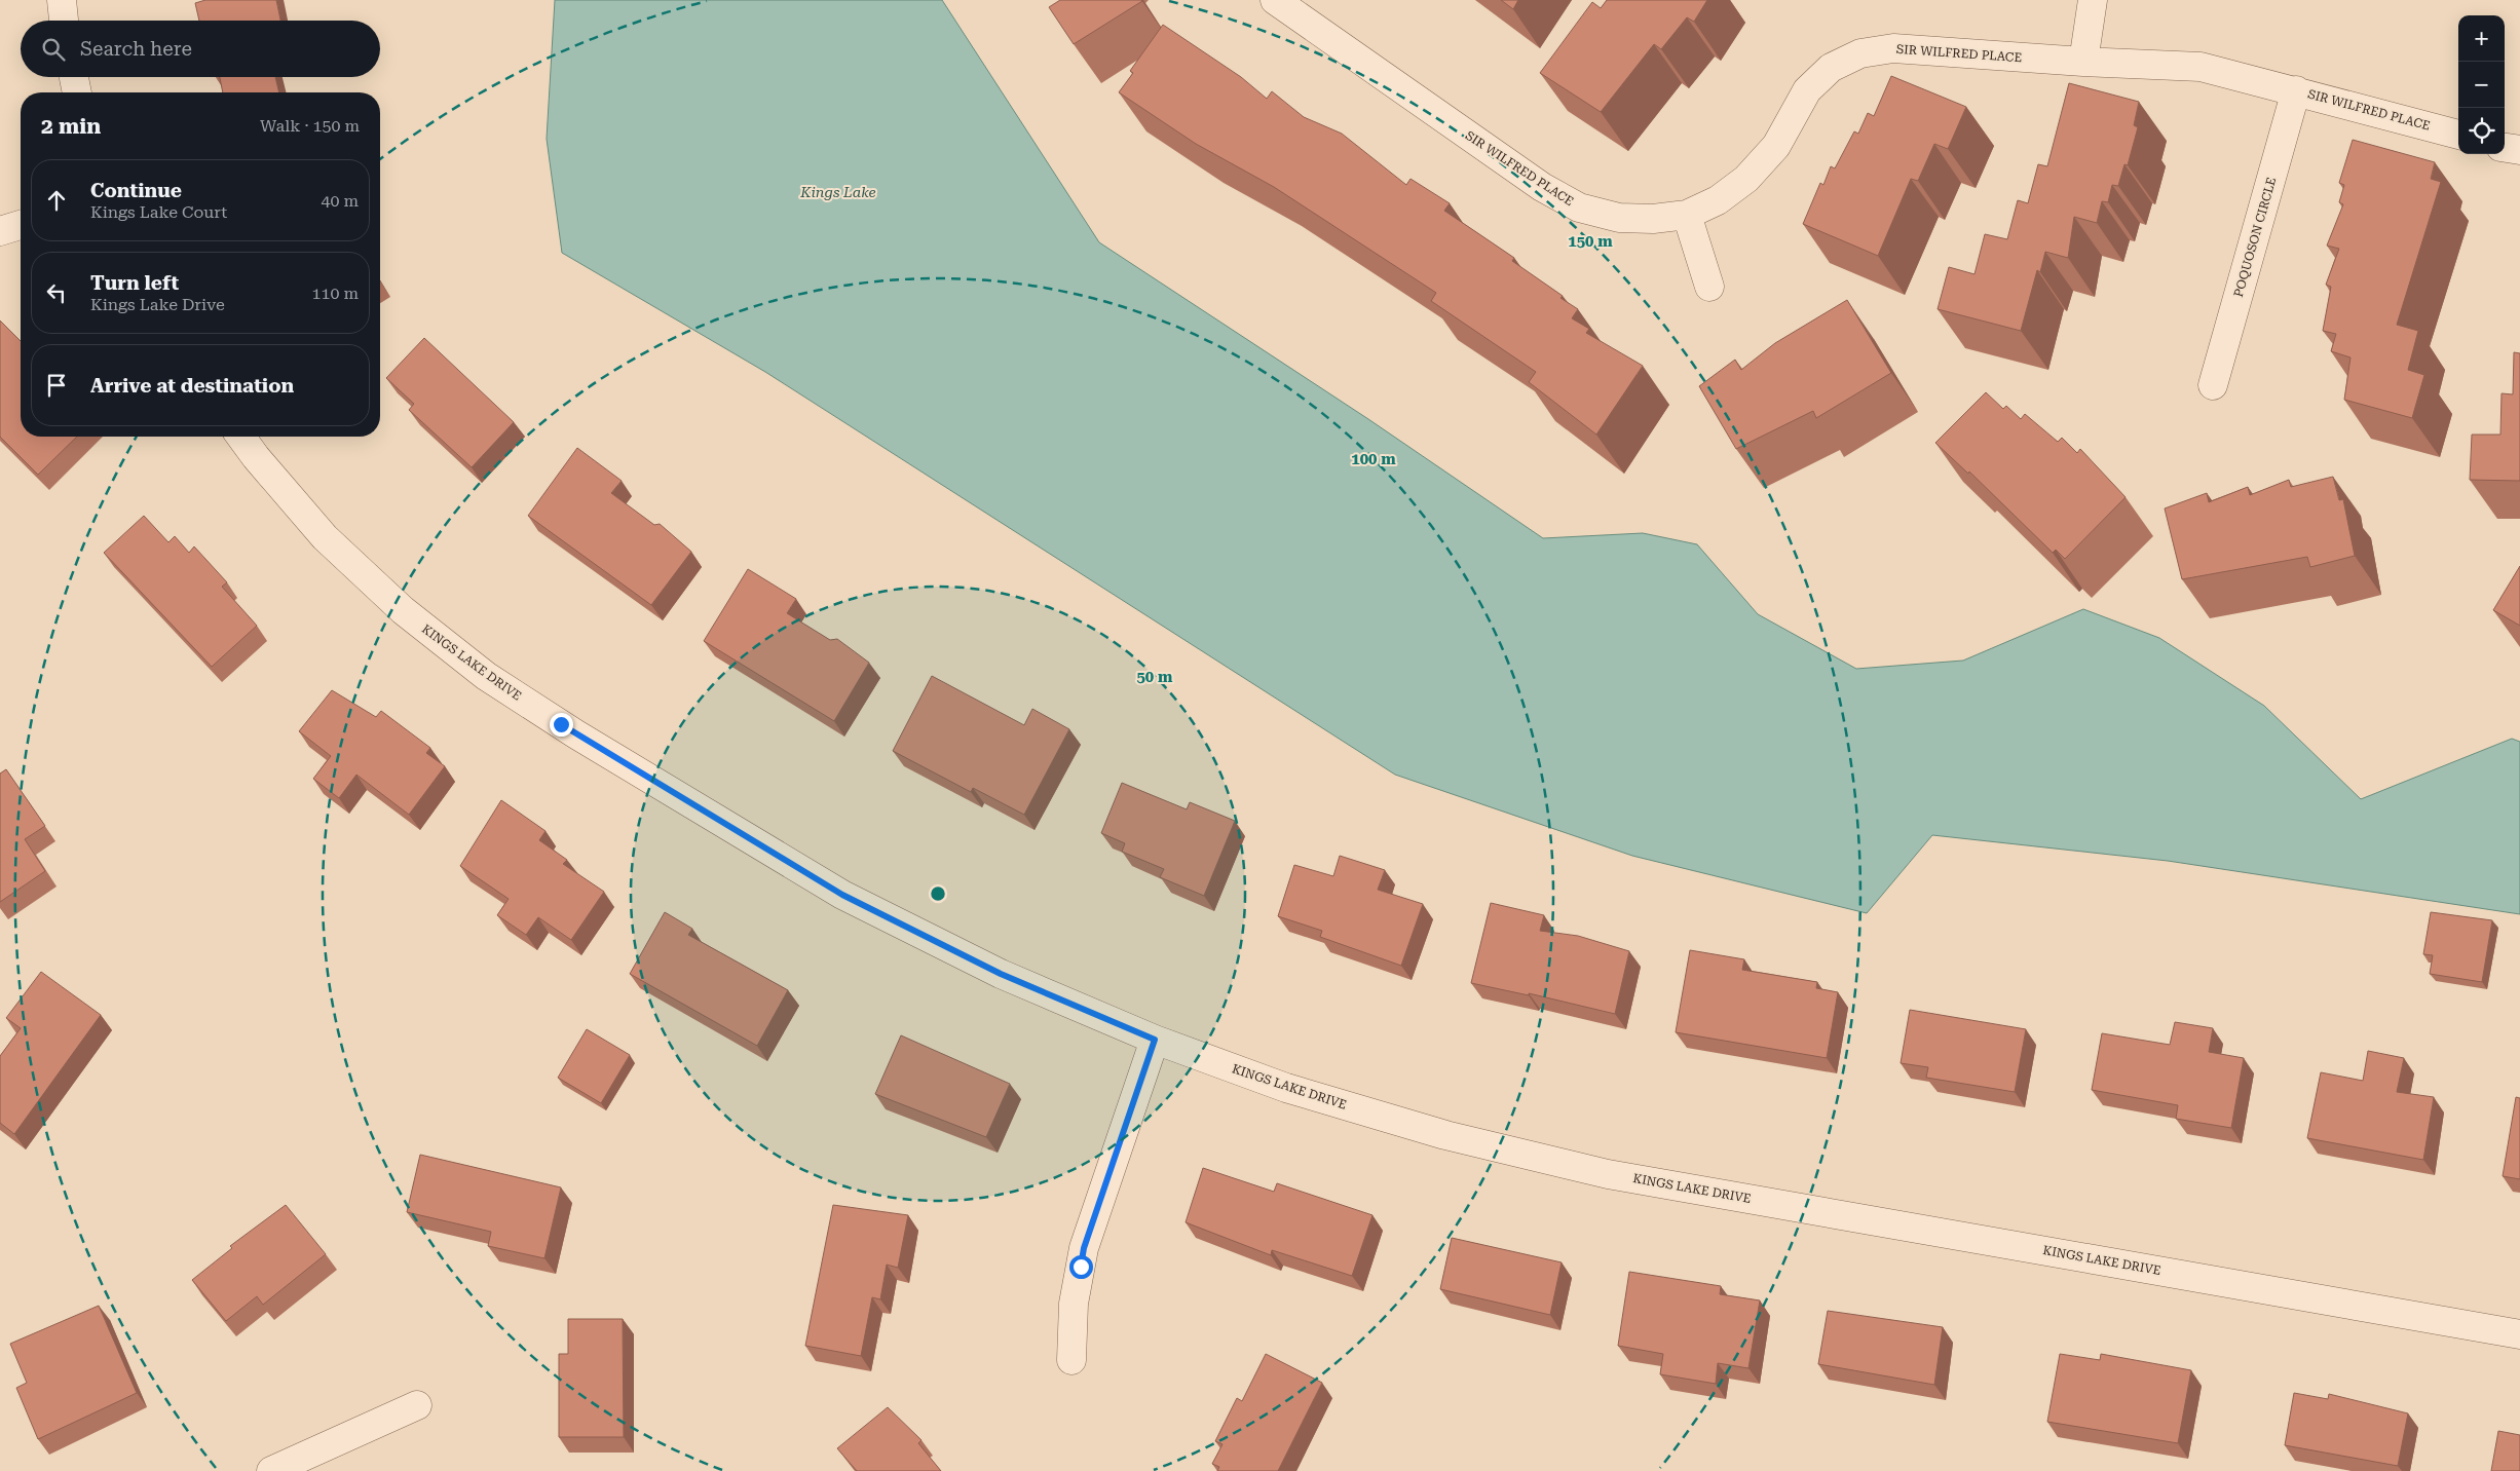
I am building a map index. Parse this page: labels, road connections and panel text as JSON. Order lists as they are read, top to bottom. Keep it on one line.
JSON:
{"streets":{"street":["SIR WILFRED PLACE","POQUOSON CIRCLE","KINGS LAKE DRIVE"]},"crossings":[["SIR WILFRED PLACE","POQUOSON CIRCLE"]],"water":["Kings Lake"],"page":{"map_buttons":["+","−"],"search":"Search here","heading":["2 min","Walk · 150 m"],"list":[["Continue","Kings Lake Court","40 m"],["Turn left","Kings Lake Drive","110 m"],"Arrive at destination"]},"rings":["150 m","100 m","50 m"]}
